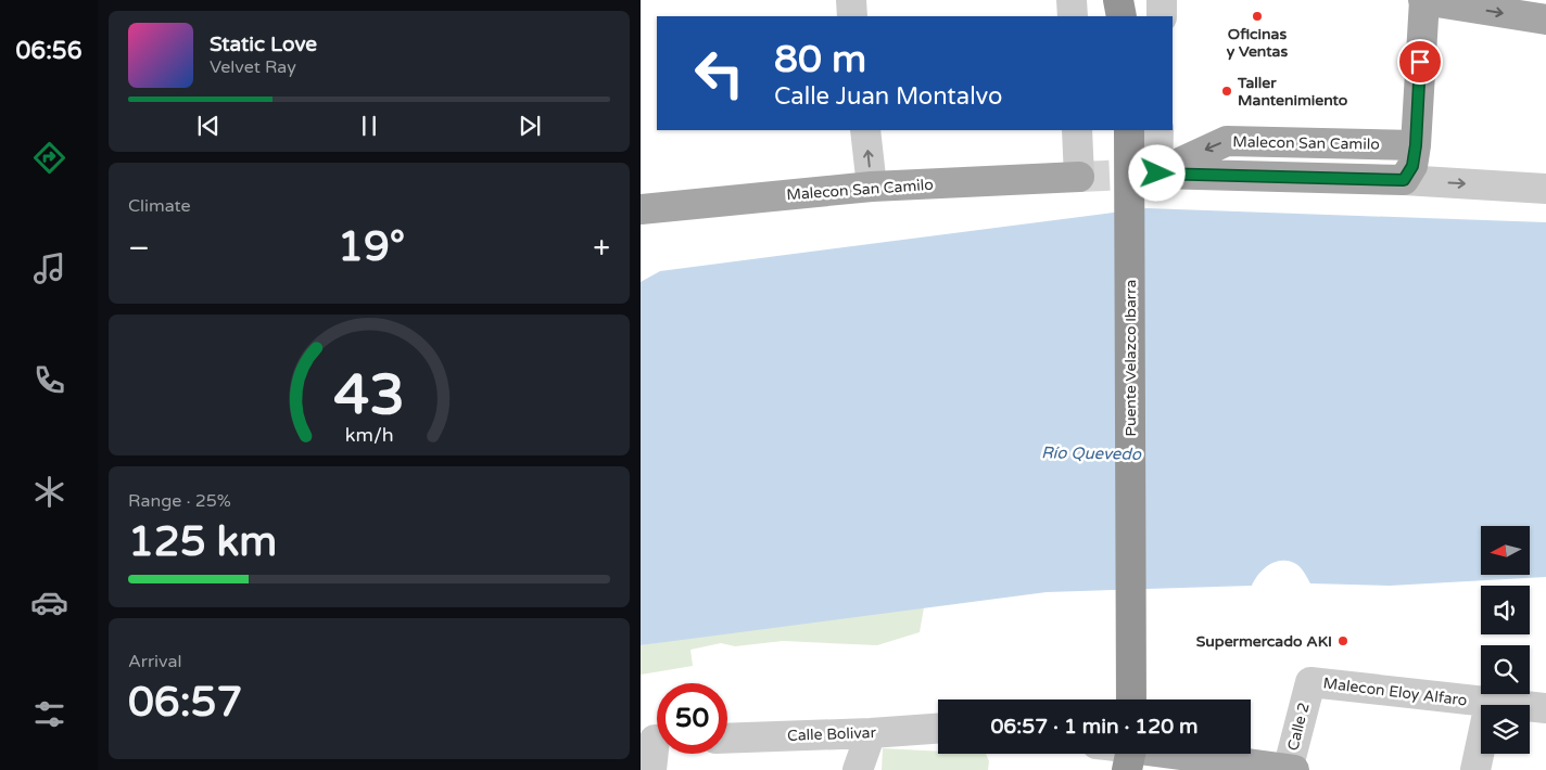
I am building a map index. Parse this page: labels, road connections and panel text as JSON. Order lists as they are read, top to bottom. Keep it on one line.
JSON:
{"streets":{"highway":["Puente Velazco Ibarra"],"main road":["Malecon San Camilo"],"street":["Malecon Eloy Alfaro","Calle 2","Calle Bolivar"]},"crossings":[["Malecon Eloy Alfaro","Calle 2"]],"water":["Río Quevedo"],"places":["Oficinas y Ventas","Taller Mantenimiento","Supermercado AKI"],"north":"left","page":{"tabs":"06:56","turn":["80 m","Calle Juan Montalvo"],"song":["Static Love","Velvet Ray"],"tile":["Climate",["Range · 25%","125 km"],["Arrival","06:57"]],"heat":["−","19°","+"],"limit":"50","trip":"06:57 · 1 min · 120 m","gauge":["43","km/h"]}}
